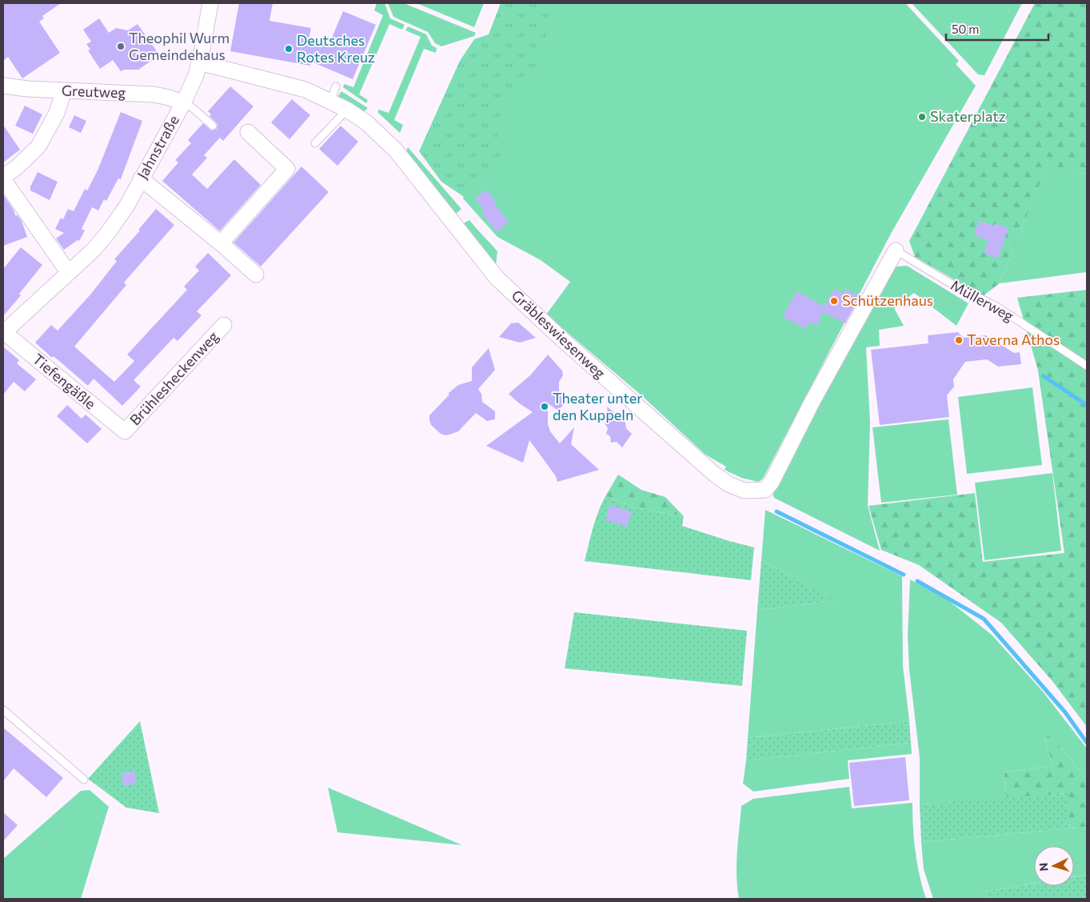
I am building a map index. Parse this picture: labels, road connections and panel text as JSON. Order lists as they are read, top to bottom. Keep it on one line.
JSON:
{"streets":{"street":["Greutweg","Jahnstraße","Gräbleswiesenweg","Brühlesheckenweg","Tiefengäßle"],"lane":["Müllerweg"]},"crossings":[["Greutweg","Jahnstraße"],["Jahnstraße","Gräbleswiesenweg"],["Jahnstraße","Tiefengäßle"],["Müllerweg","Gräbleswiesenweg"],["Brühlesheckenweg","Tiefengäßle"]],"places":["Theophil Wurm Gemeindehaus","Deutsches Rotes Kreuz","Skaterplatz","Schützenhaus","Taverna Athos","Theater unter den Kuppeln"],"scale_bar":"50 m","north":"left"}
